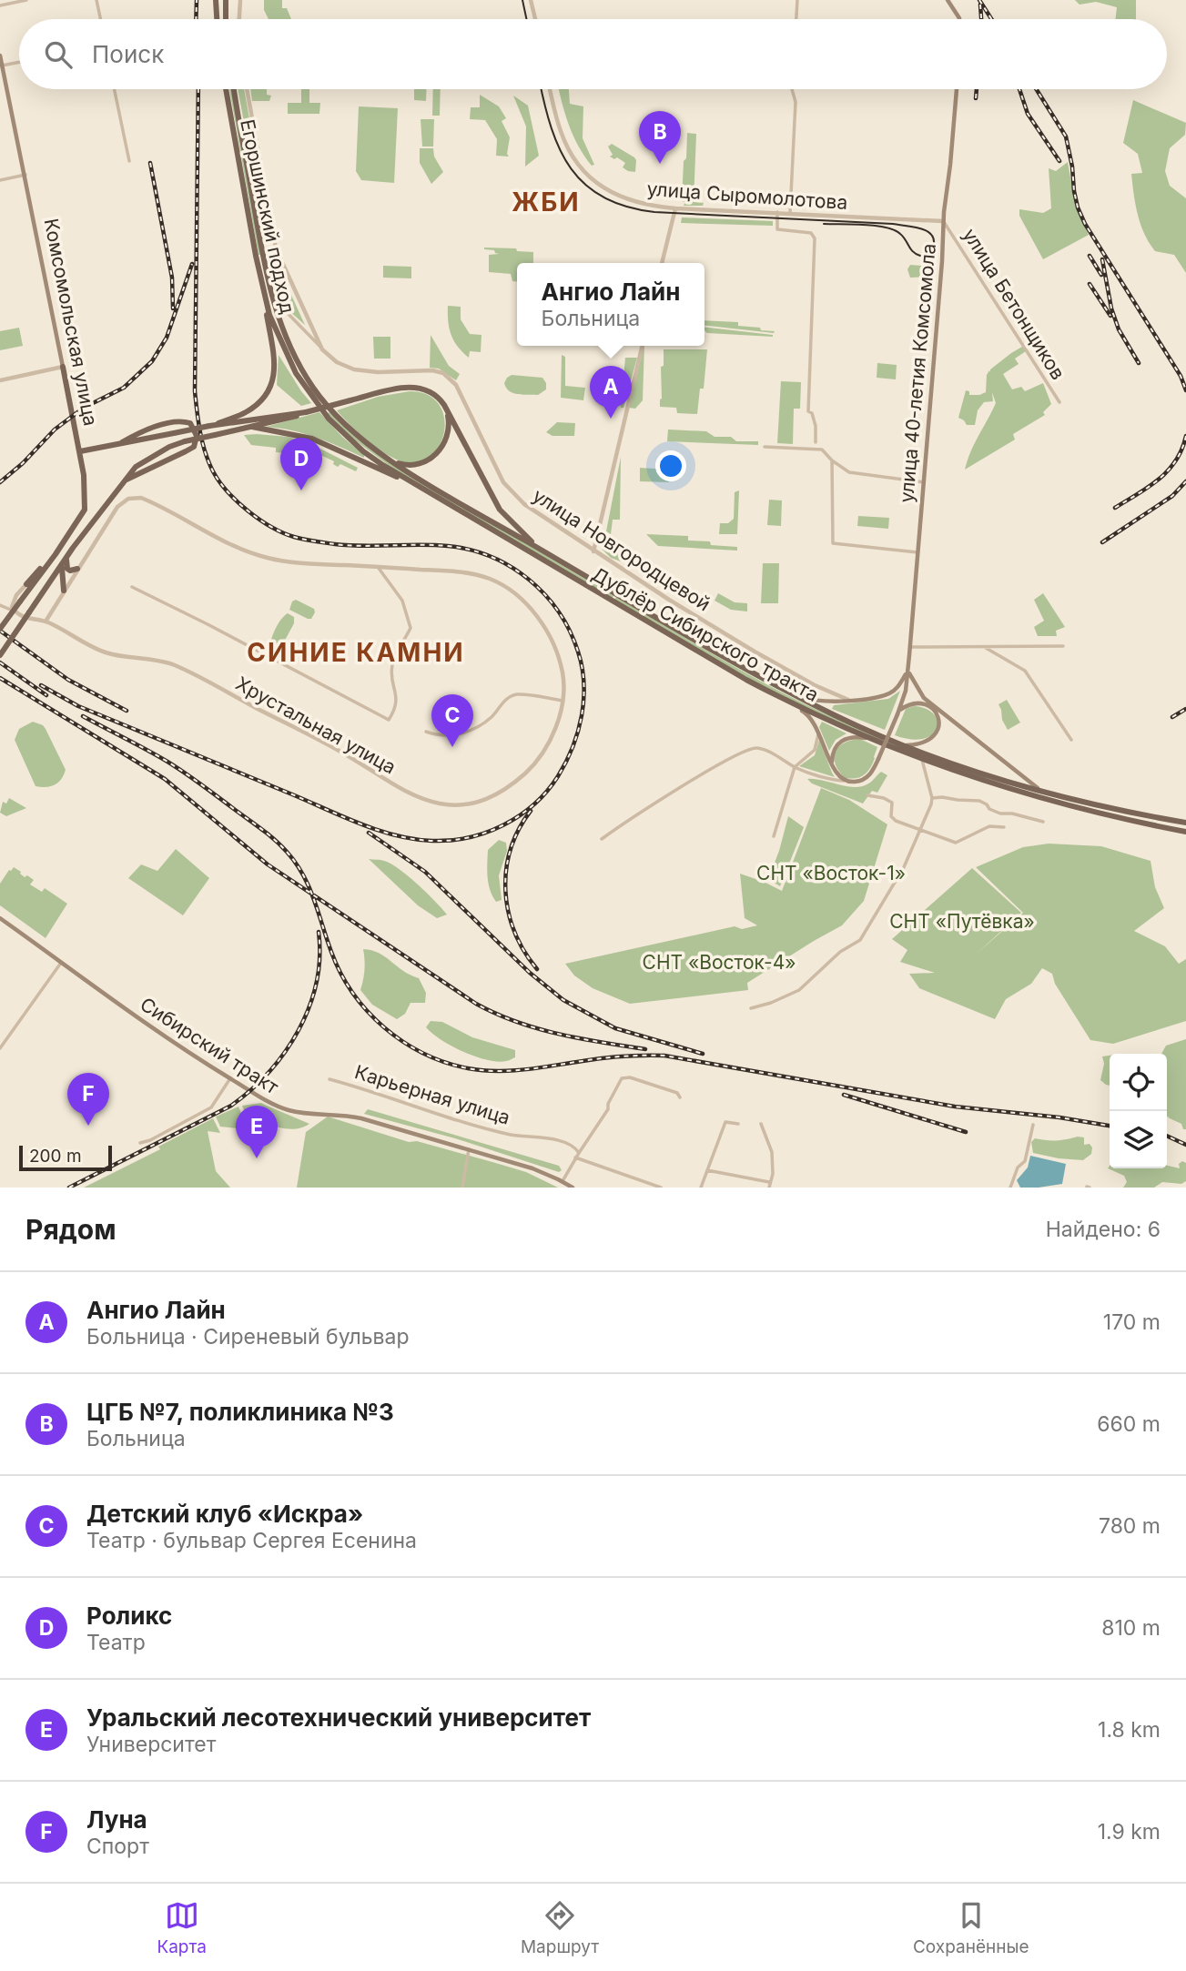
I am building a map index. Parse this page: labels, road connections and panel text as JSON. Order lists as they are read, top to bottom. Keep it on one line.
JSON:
{"streets":{"main road":["Егоршинский подход","Комсомольская улица","улица 40-летия Комсомола","Дублёр Сибирского тракта","Сибирский тракт"],"street":["улица Сыромолотова","улица Бетонщиков","улица Новгородцевой","Хрустальная улица","Карьерная улица"]},"crossings":[["улица Сыромолотова","улица Бетонщиков"],["улица Сыромолотова","улица 40-летия Комсомола"],["Егоршинский подход","Дублёр Сибирского тракта"],["улица Бетонщиков","улица 40-летия Комсомола"],["Комсомольская улица","Дублёр Сибирского тракта"]],"districts":["ЖБИ","СИНИЕ КАМНИ"],"parks":["СНТ «Восток-1»","СНТ «Путёвка»","СНТ «Восток-4»"],"scale_bar":"200 m","page":{"search":"Поиск","pins":["B","A","D","C","F","E"],"popup":["Ангио Лайн","Больница"],"scale":"200 m","heading":["Рядом","Найдено: 6"],"list":[{"mark":"A","name":"Ангио Лайн","note":"Больница · Сиреневый бульвар","value":"170 m"},{"mark":"B","name":"ЦГБ №7, поликлиника №3","note":"Больница","value":"660 m"},{"mark":"C","name":"Детский клуб «Искра»","note":"Театр · бульвар Сергея Есенина","value":"780 m"},{"mark":"D","name":"Роликс","note":"Театр","value":"810 m"},{"mark":"E","name":"Уральский лесотехнический университет","note":"Университет","value":"1.8 km"},{"mark":"F","name":"Луна","note":"Спорт","value":"1.9 km"}],"nav":["Карта","Маршрут","Сохранённые"]}}
